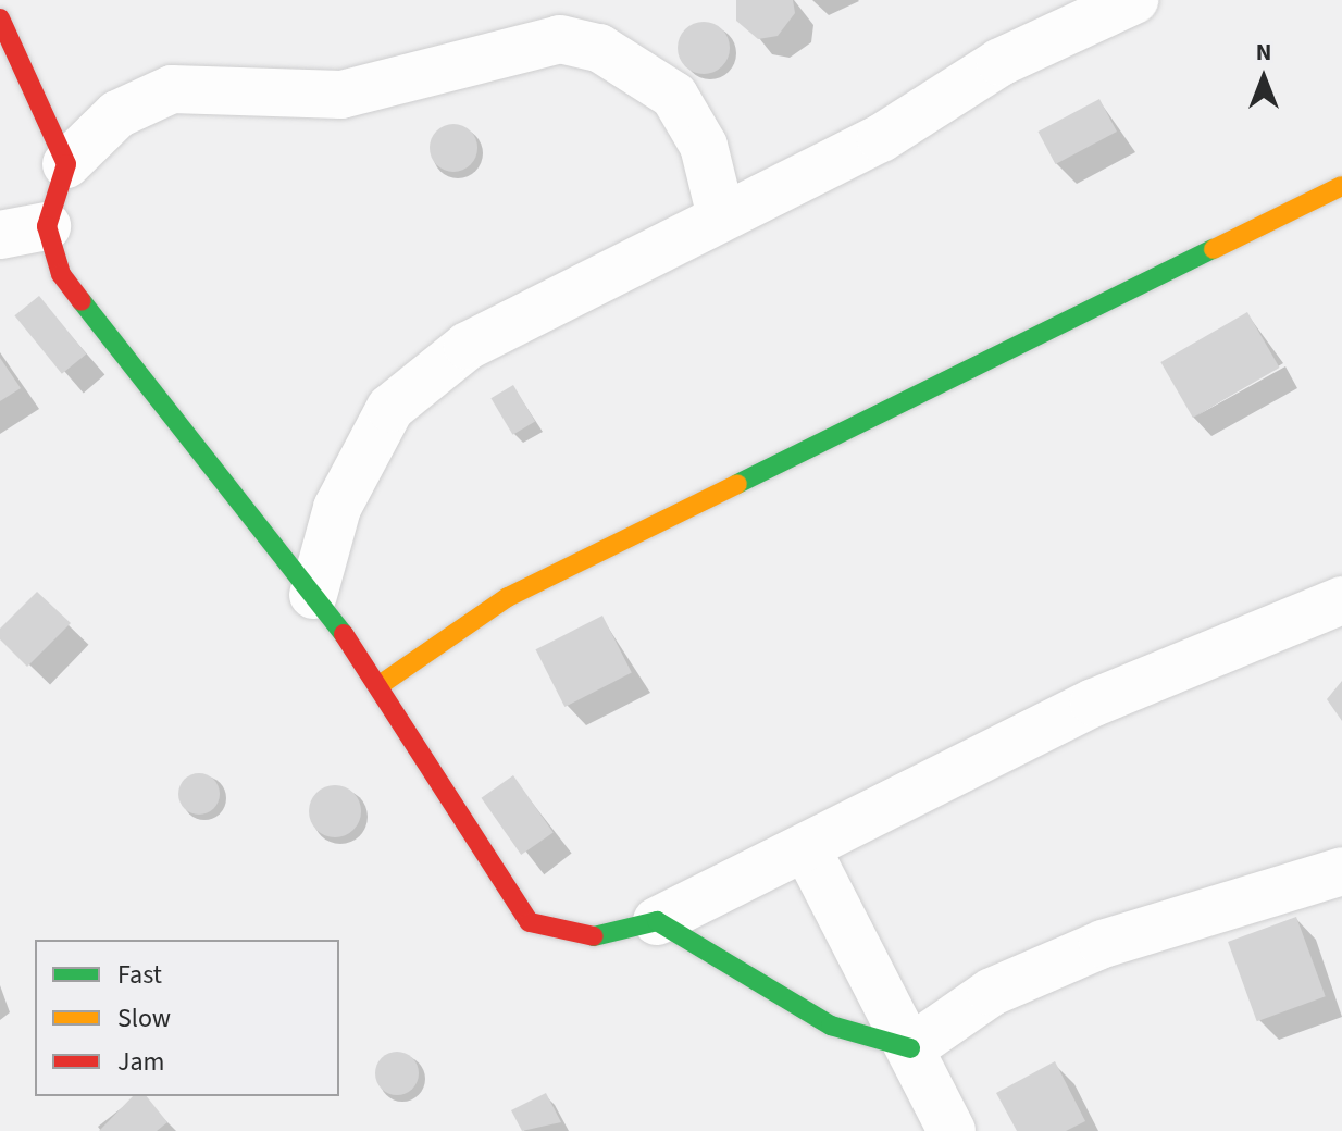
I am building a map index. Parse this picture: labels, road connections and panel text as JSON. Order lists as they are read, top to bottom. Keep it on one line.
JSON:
{"legend":["Fast","Slow","Jam"],"north":"top"}
